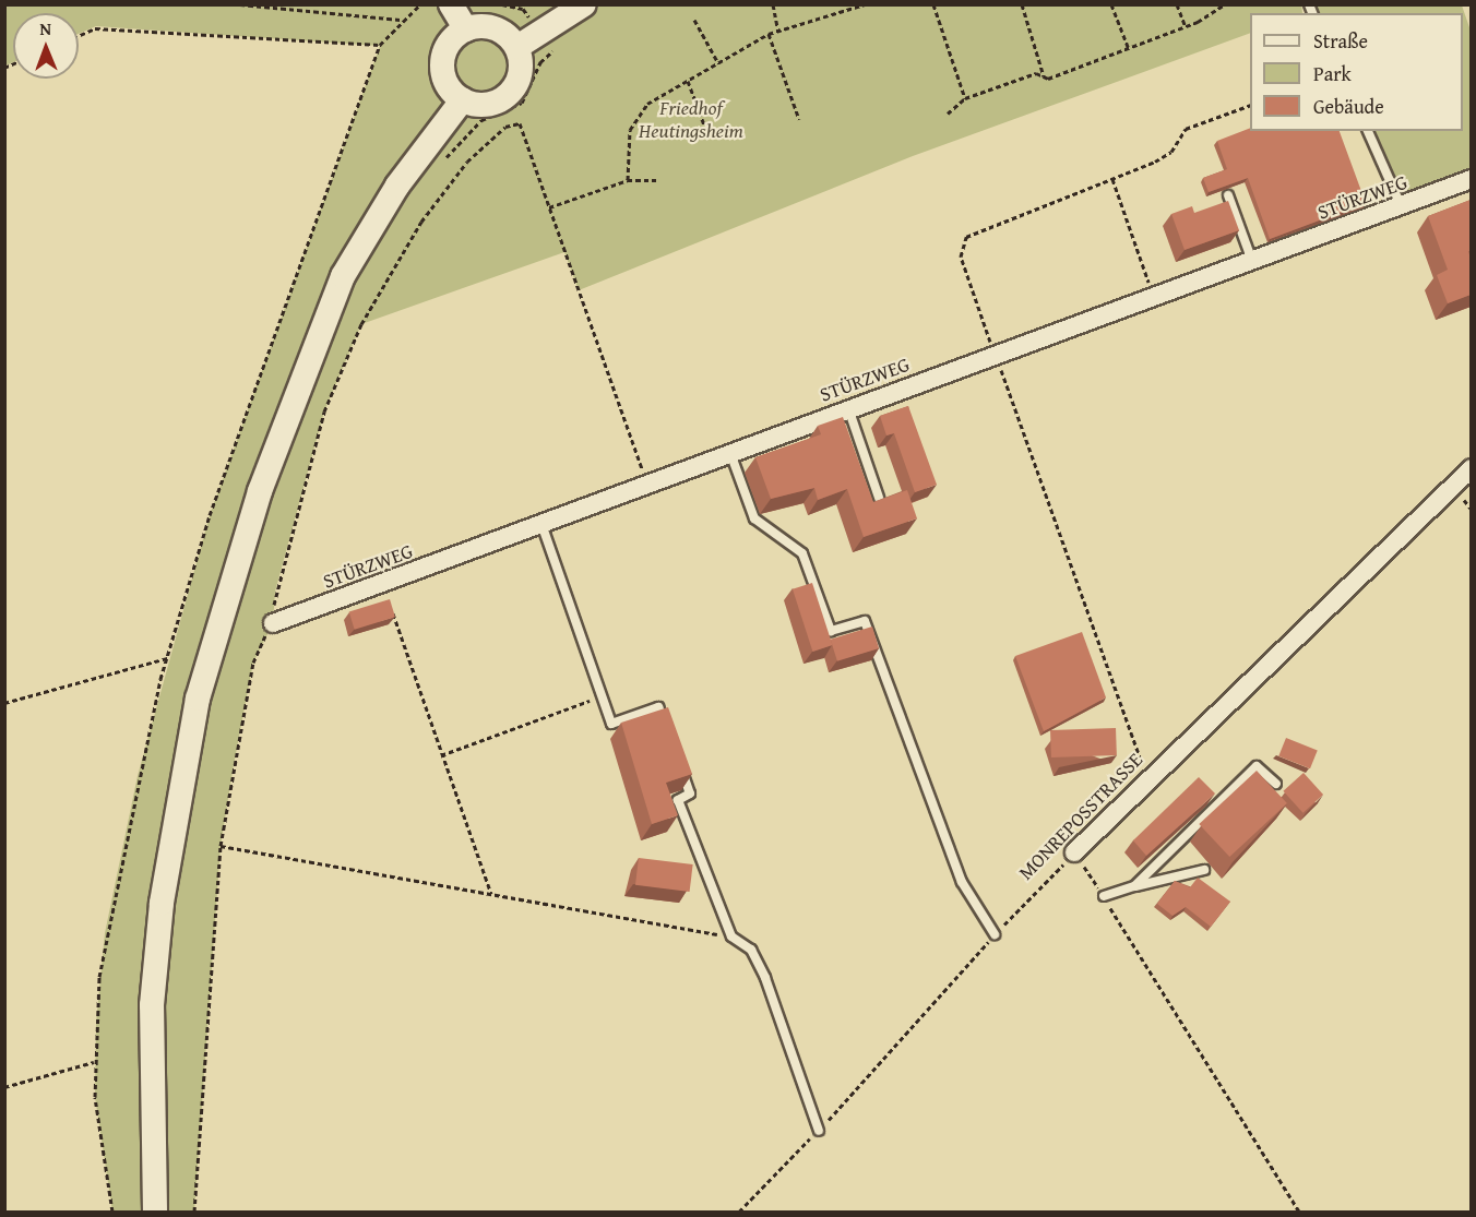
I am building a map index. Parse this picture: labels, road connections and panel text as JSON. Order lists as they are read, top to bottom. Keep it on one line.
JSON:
{"streets":{"street":["STÜRZWEG","MONREPOSSTRASSE"]},"parks":["Friedhof Heutingsheim"],"legend":["Straße","Park","Gebäude"],"north":"top"}
